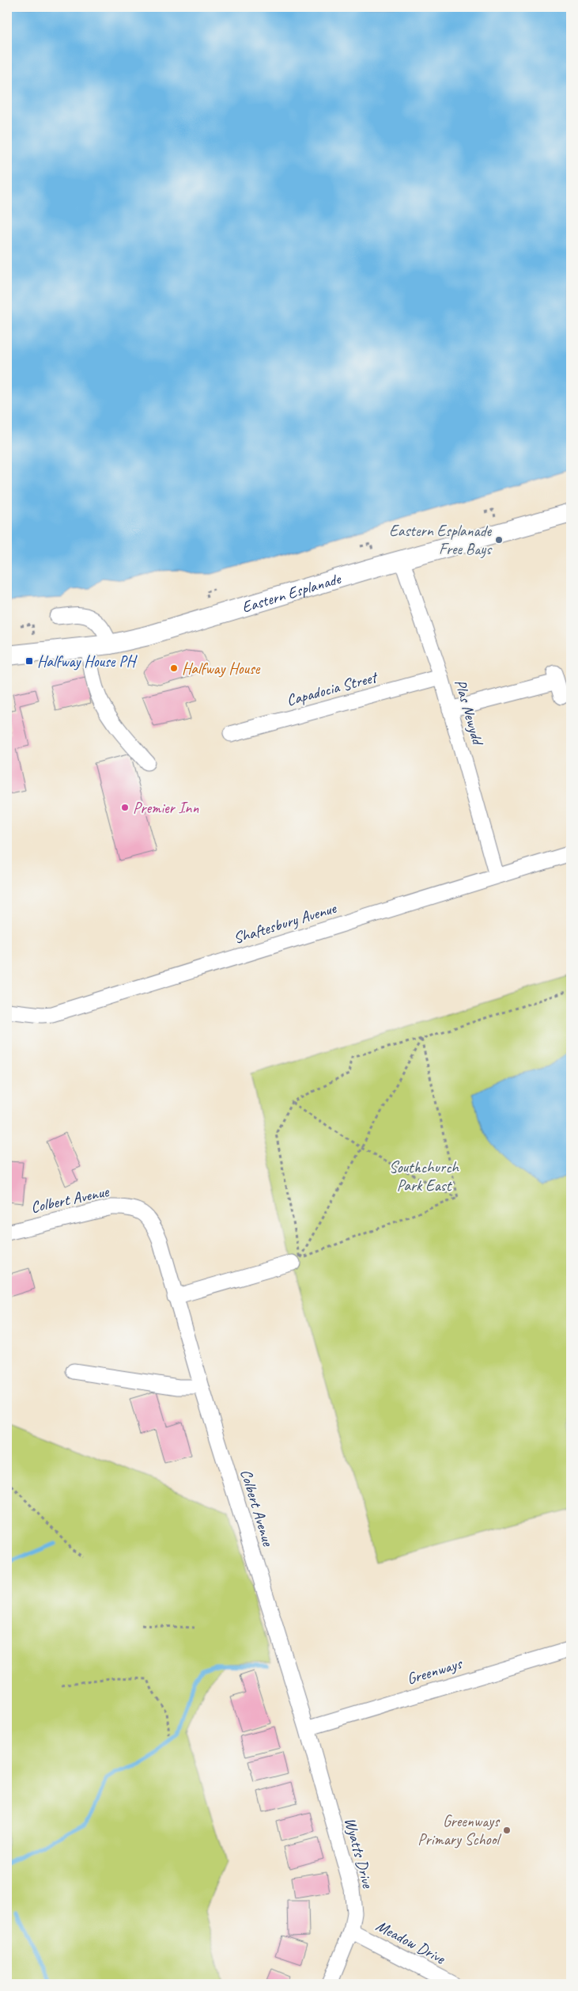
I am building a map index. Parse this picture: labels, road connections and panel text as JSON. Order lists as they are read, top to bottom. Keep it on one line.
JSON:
{"streets":{"main road":["Eastern Esplanade"],"street":["Capadocia Street","Plas Newydd","Shaftesbury Avenue","Colbert Avenue","Greenways","Wyatts Drive","Meadow Drive"]},"crossings":[["Eastern Esplanade","Plas Newydd"],["Capadocia Street","Plas Newydd"],["Plas Newydd","Shaftesbury Avenue"],["Colbert Avenue","Greenways"],["Colbert Avenue","Wyatts Drive"],["Greenways","Wyatts Drive"],["Wyatts Drive","Meadow Drive"]],"parks":["Southchurch Park East"],"places":{"other":["Eastern Esplanade Free Bays","Halfway House","Premier Inn","Greenways Primary School"],"transit":["Halfway House PH"]}}
